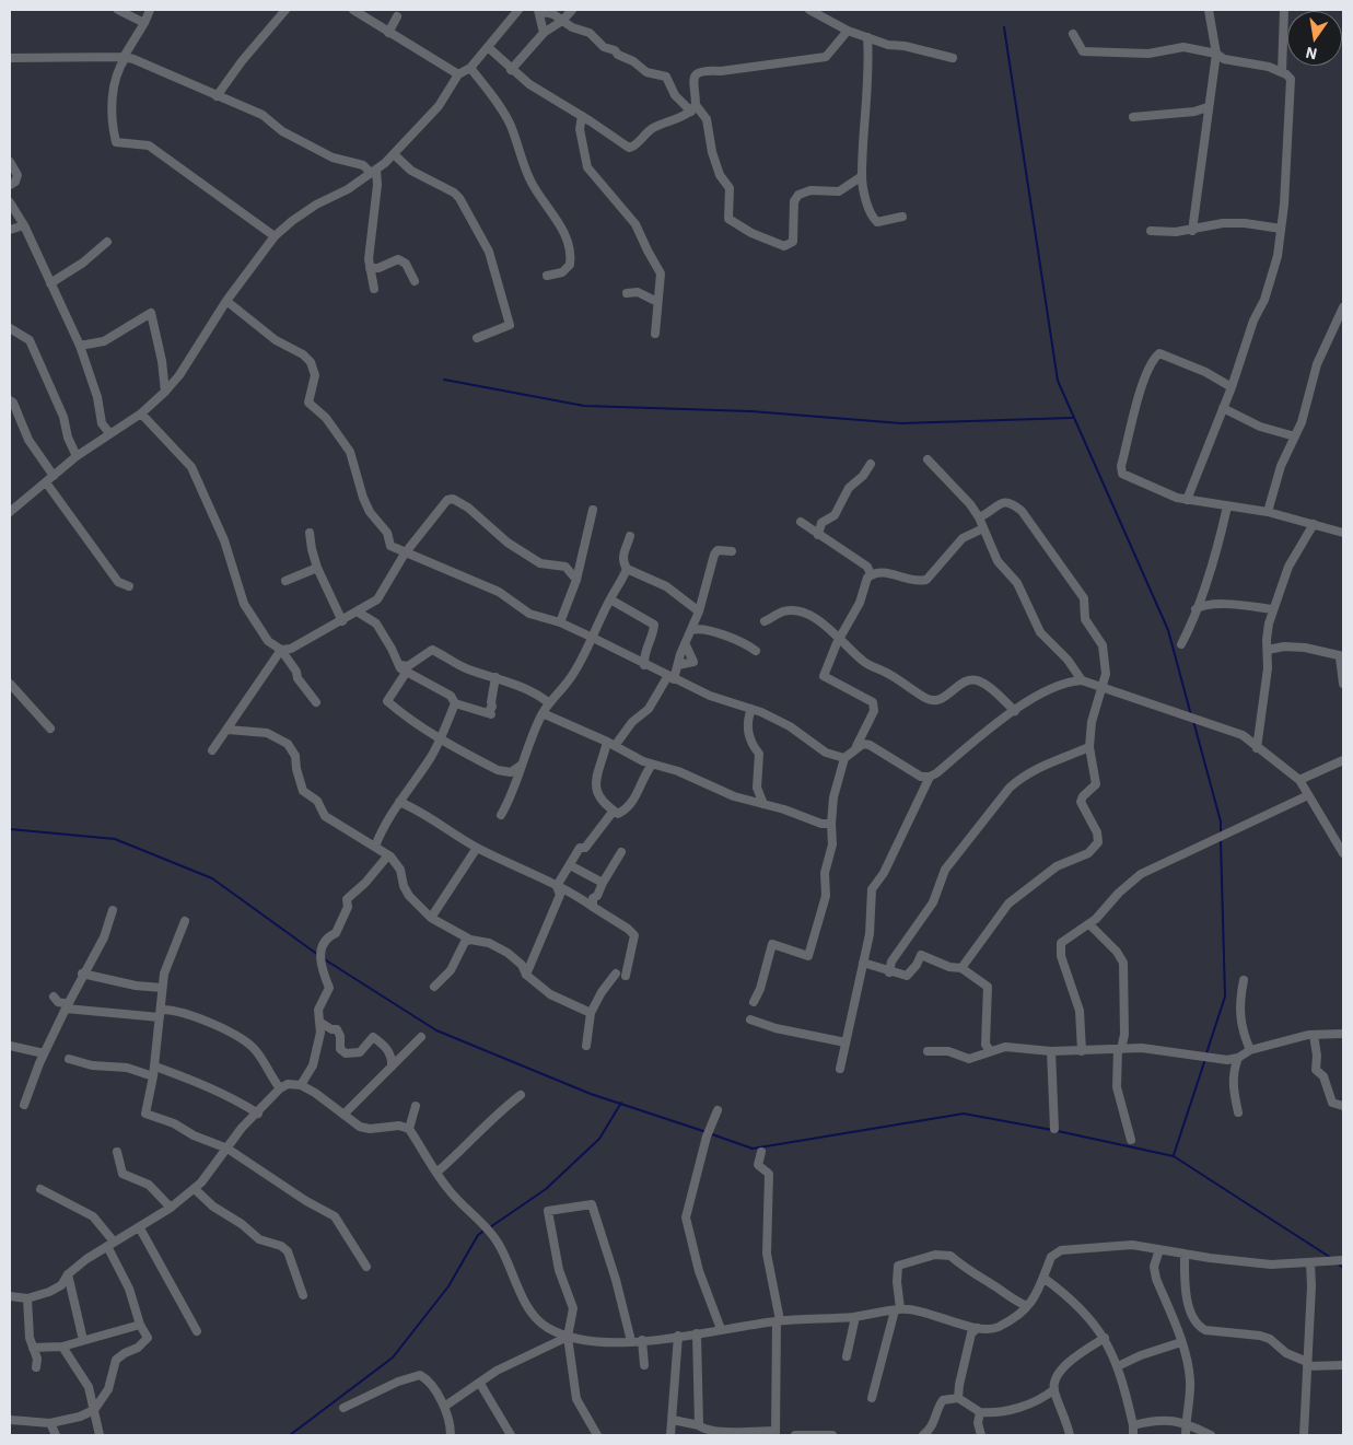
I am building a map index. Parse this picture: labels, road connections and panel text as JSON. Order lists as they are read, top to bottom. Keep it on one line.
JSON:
{"north":"bottom"}
